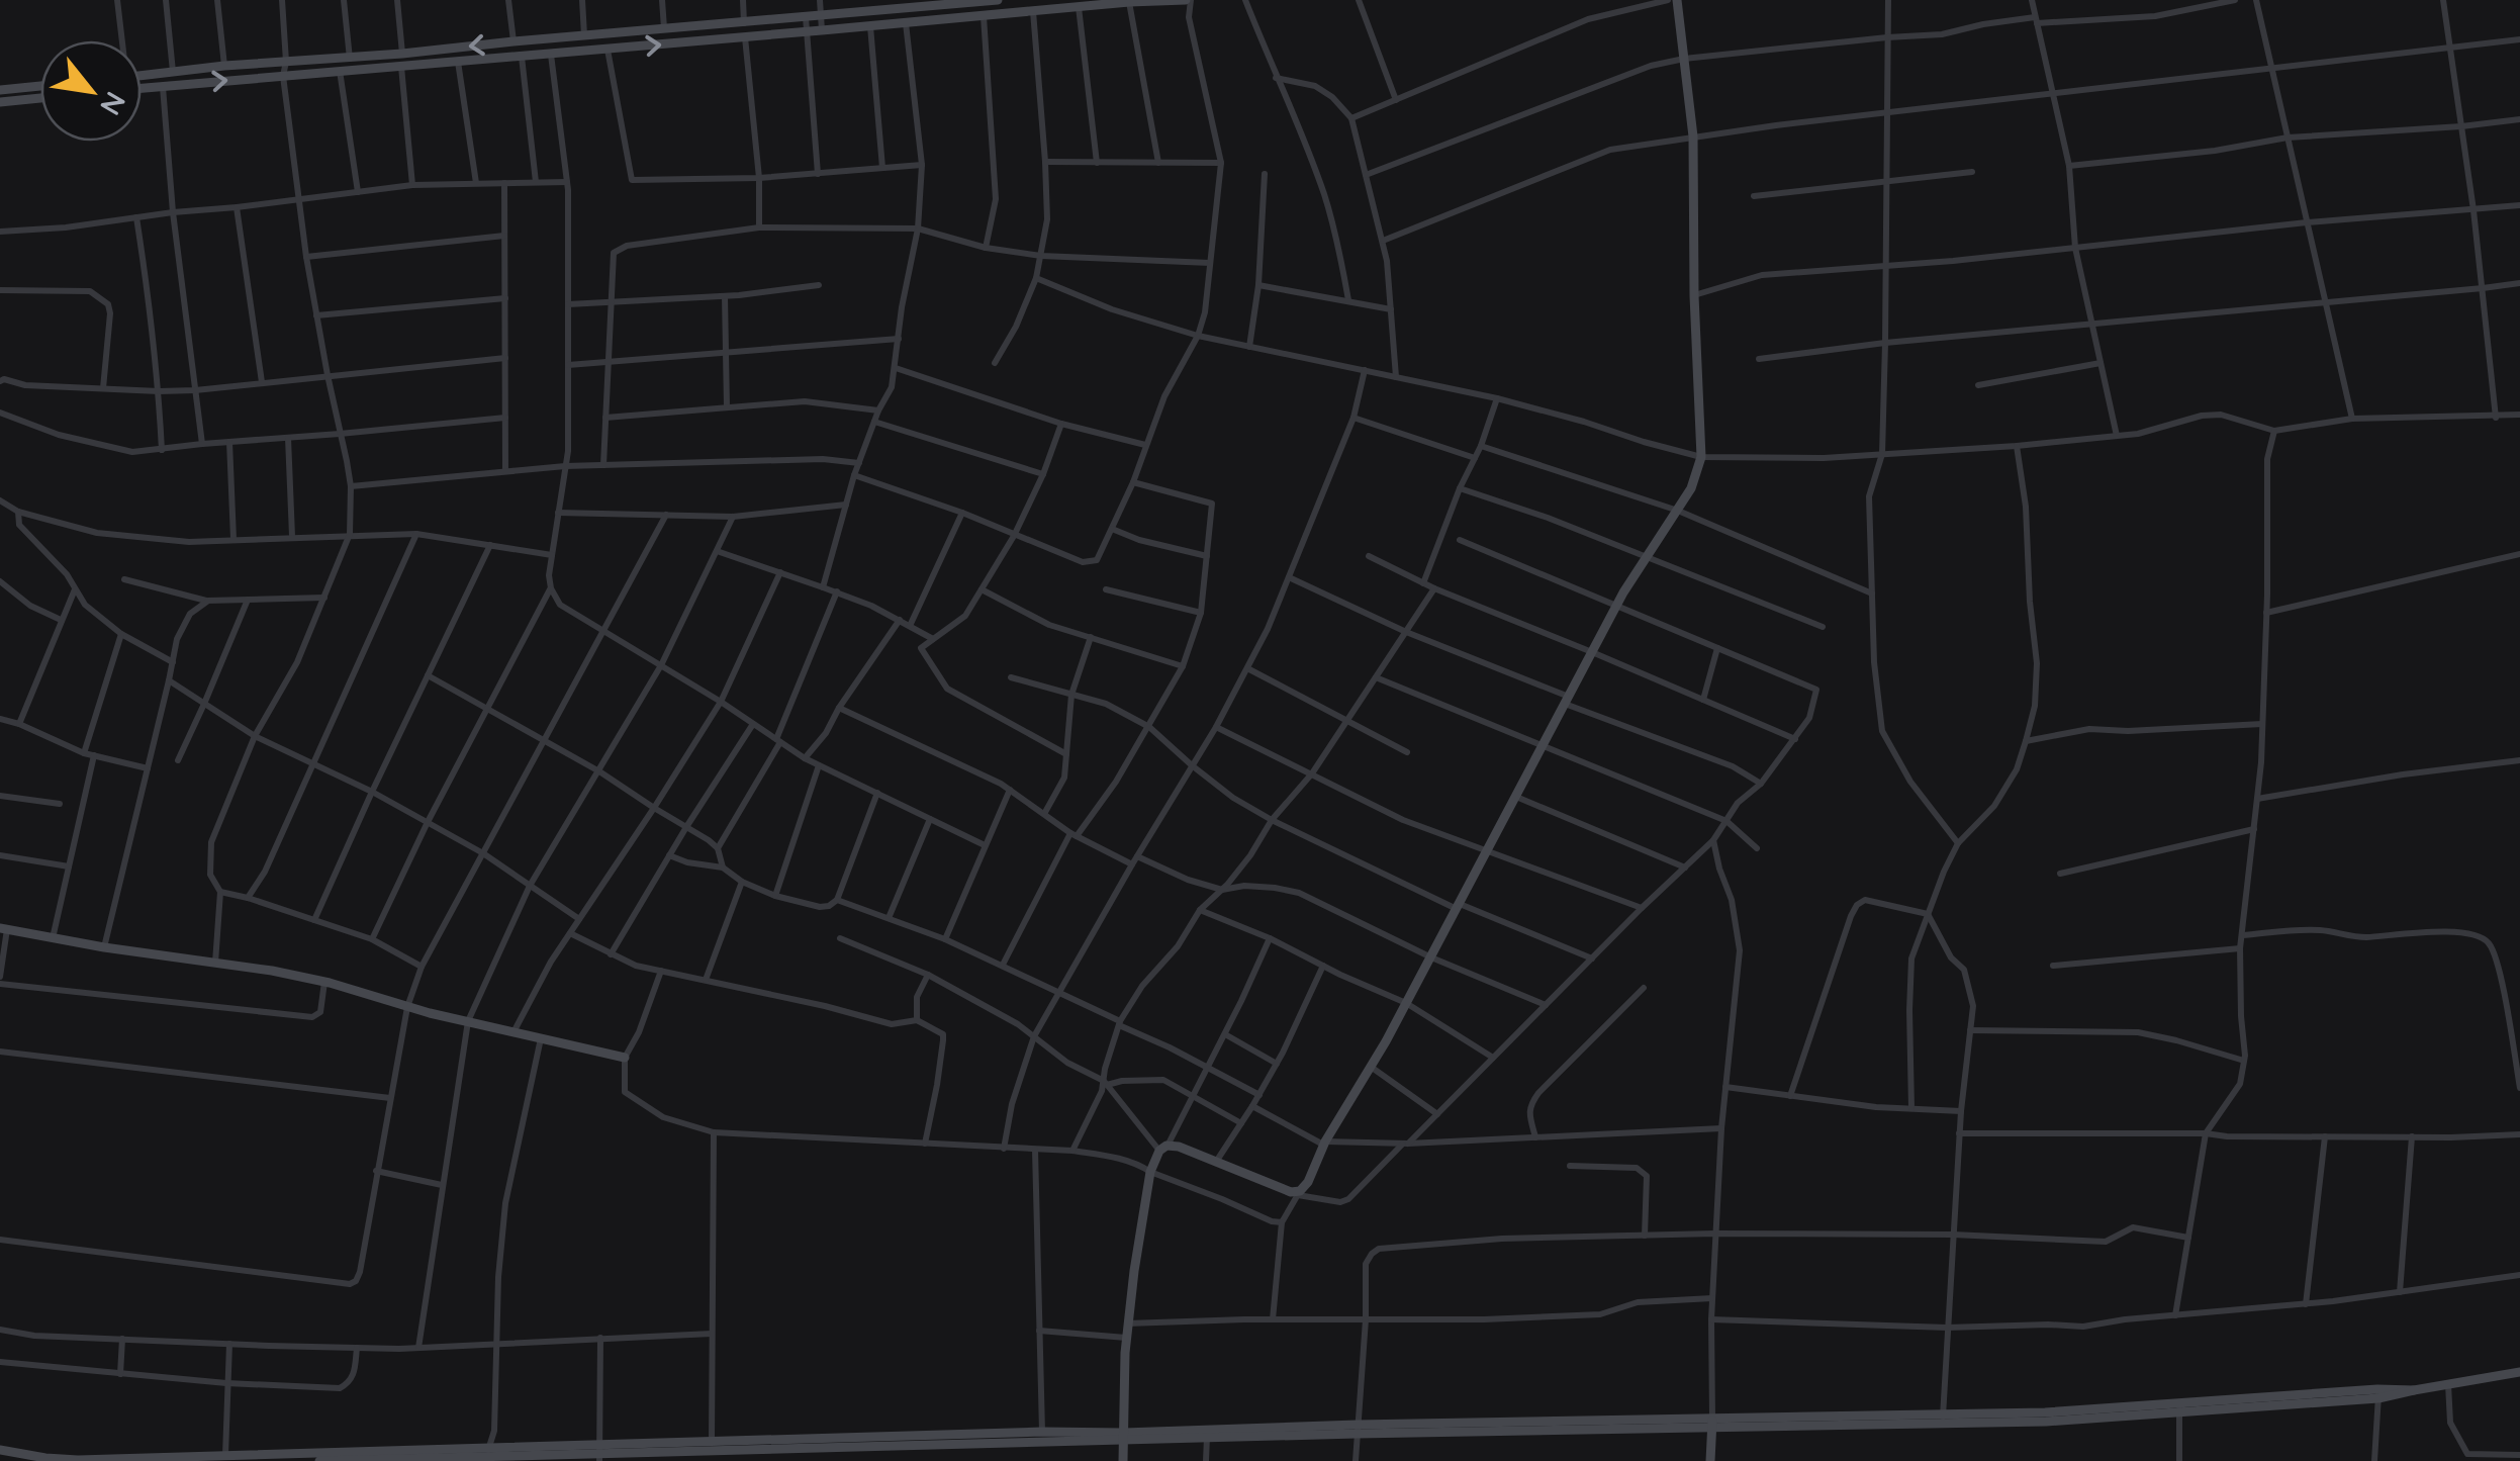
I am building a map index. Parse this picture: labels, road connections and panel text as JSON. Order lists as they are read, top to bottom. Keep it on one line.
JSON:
{"north":"bottom right"}
